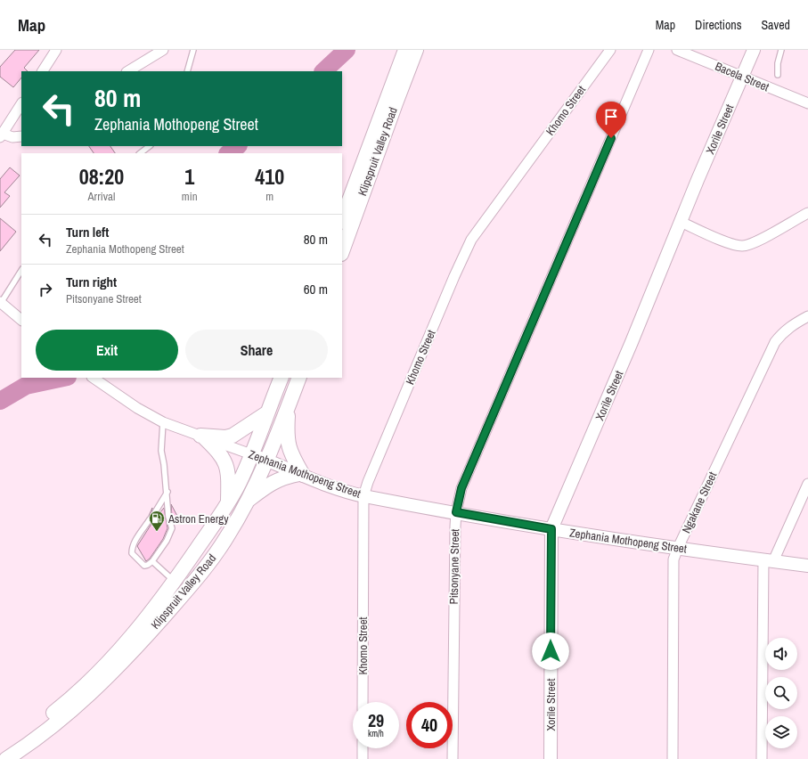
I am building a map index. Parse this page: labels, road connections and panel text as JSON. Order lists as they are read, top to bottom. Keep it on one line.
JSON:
{"streets":{"main road":["Klipspruit Valley Road"],"street":["Bacela Street","Khomo Street","Xorile Street","Zephania Mothopeng Street","Ngakane Street","Pitsonyane Street"]},"crossings":[["Bacela Street","Xorile Street"],["Khomo Street","Zephania Mothopeng Street"],["Xorile Street","Zephania Mothopeng Street"],["Klipspruit Valley Road","Zephania Mothopeng Street"],["Zephania Mothopeng Street","Ngakane Street"],["Zephania Mothopeng Street","Pitsonyane Street"]],"places":{"fuel station":["Astron Energy"]},"page":{"header":"Map","nav":["Map","Directions","Saved"],"turn":["80 m","Zephania Mothopeng Street"],"eta":["08:20","Arrival","1","min","410","m"],"list":[{"name":"Turn left","note":"Zephania Mothopeng Street","value":"80 m"},{"name":"Turn right","note":"Pitsonyane Street","value":"60 m"}],"buttons":["Exit","Share"],"speed":"29 km/h","limit":"40"}}
